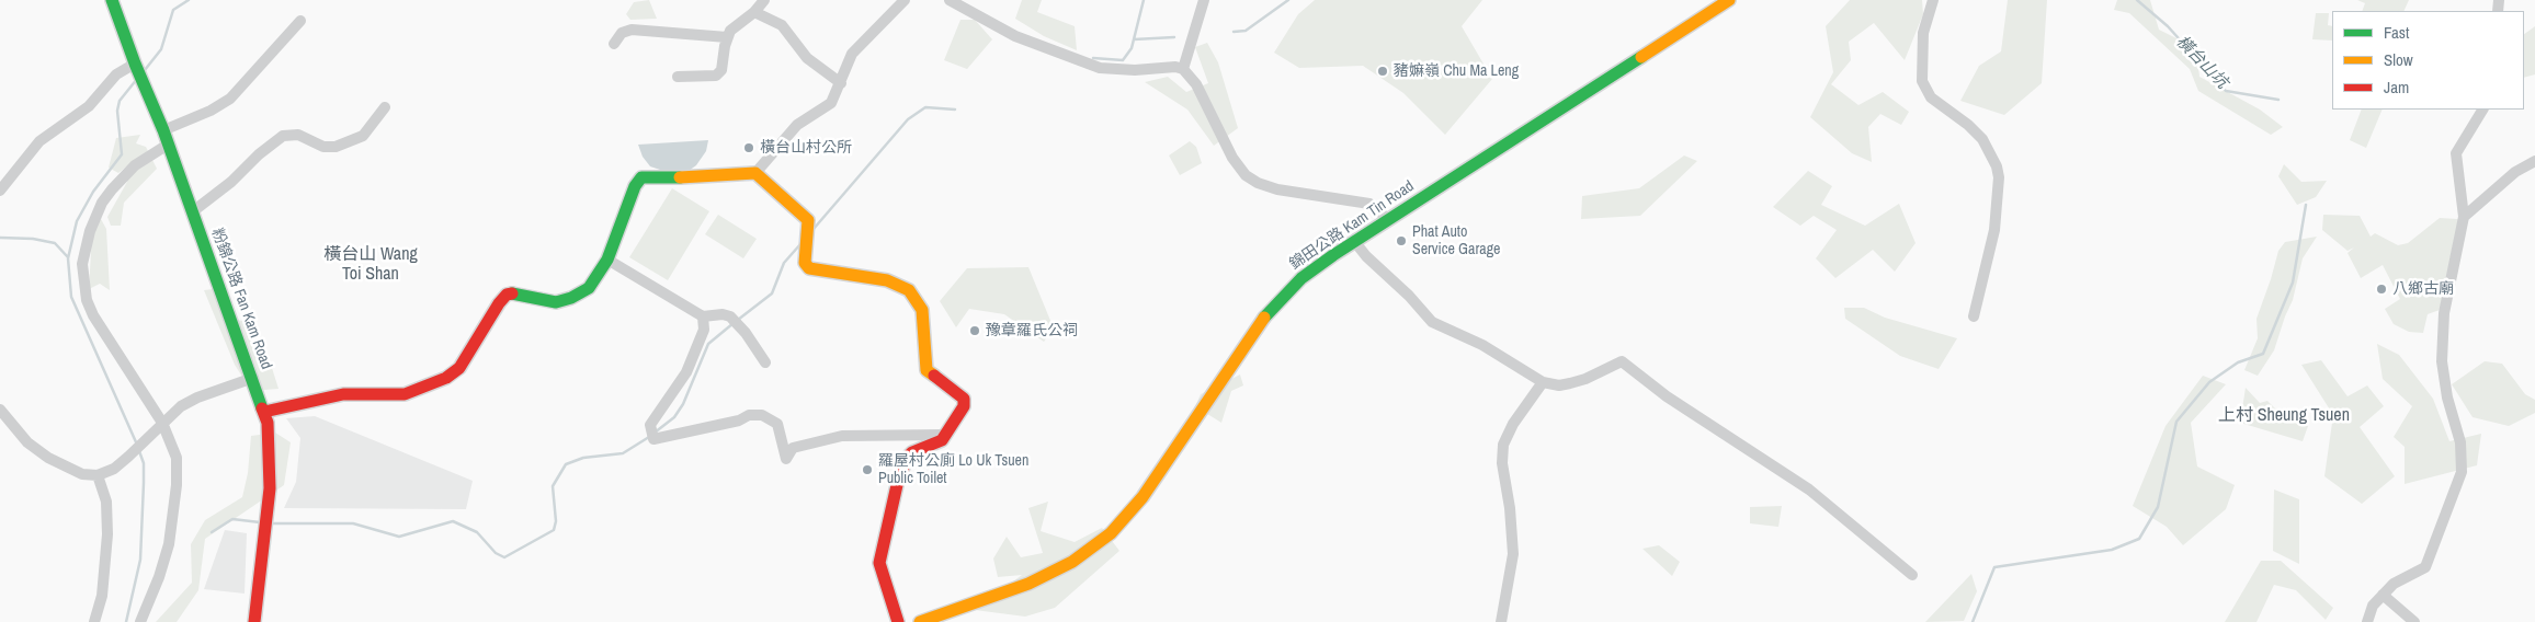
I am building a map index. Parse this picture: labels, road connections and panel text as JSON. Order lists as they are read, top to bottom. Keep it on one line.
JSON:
{"streets":{"main road":["錦田公路 Kam Tin Road","粉錦公路 Fan Kam Road"]},"districts":["橫台山 Wang Toi Shan","上村 Sheung Tsuen"],"water":["橫台山坑"],"places":["豬嫲嶺 Chu Ma Leng","橫台山村公所","Phat Auto Service Garage","八鄉古廟","豫章羅氏公祠","羅屋村公廁 Lo Uk Tsuen Public Toilet"],"legend":["Fast","Slow","Jam"]}
